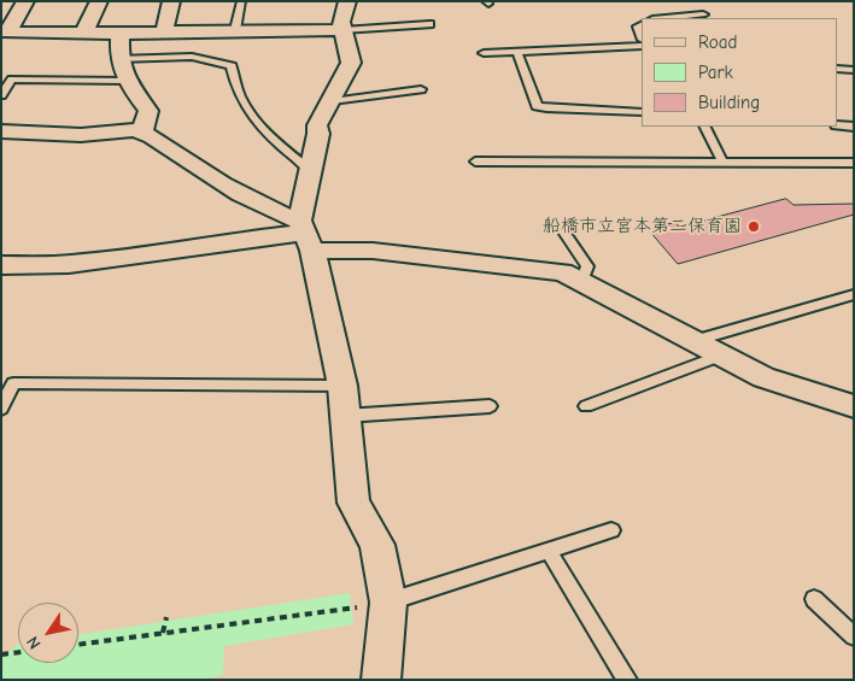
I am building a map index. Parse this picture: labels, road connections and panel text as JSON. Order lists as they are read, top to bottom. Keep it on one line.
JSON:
{"places":["船橋市立宮本第二保育園"],"legend":["Road","Park","Building"],"north":"bottom left"}
